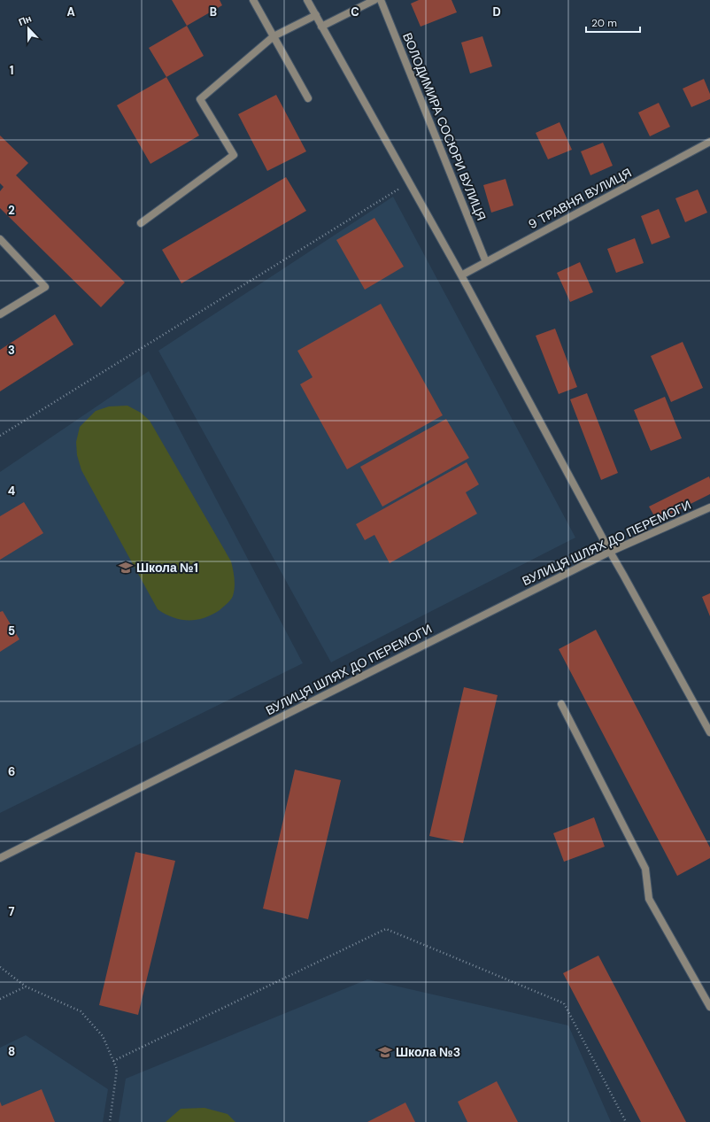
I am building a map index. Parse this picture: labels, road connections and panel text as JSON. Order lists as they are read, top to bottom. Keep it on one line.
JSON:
{"streets":{"street":["ВОЛОДИМИРА СОСЮРИ ВУЛИЦЯ","9 ТРАВНЯ ВУЛИЦЯ","ВУЛИЦЯ ШЛЯХ ДО ПЕРЕМОГИ"]},"crossings":[["ВОЛОДИМИРА СОСЮРИ ВУЛИЦЯ","9 ТРАВНЯ ВУЛИЦЯ"]],"places":{"school or university":["Школа №1","Школа №3"]},"scale_bar":"20 m","north":"top","grid":{"columns":["A","B","C","D"],"rows":["1","2","3","4","5","6","7","8"]}}
